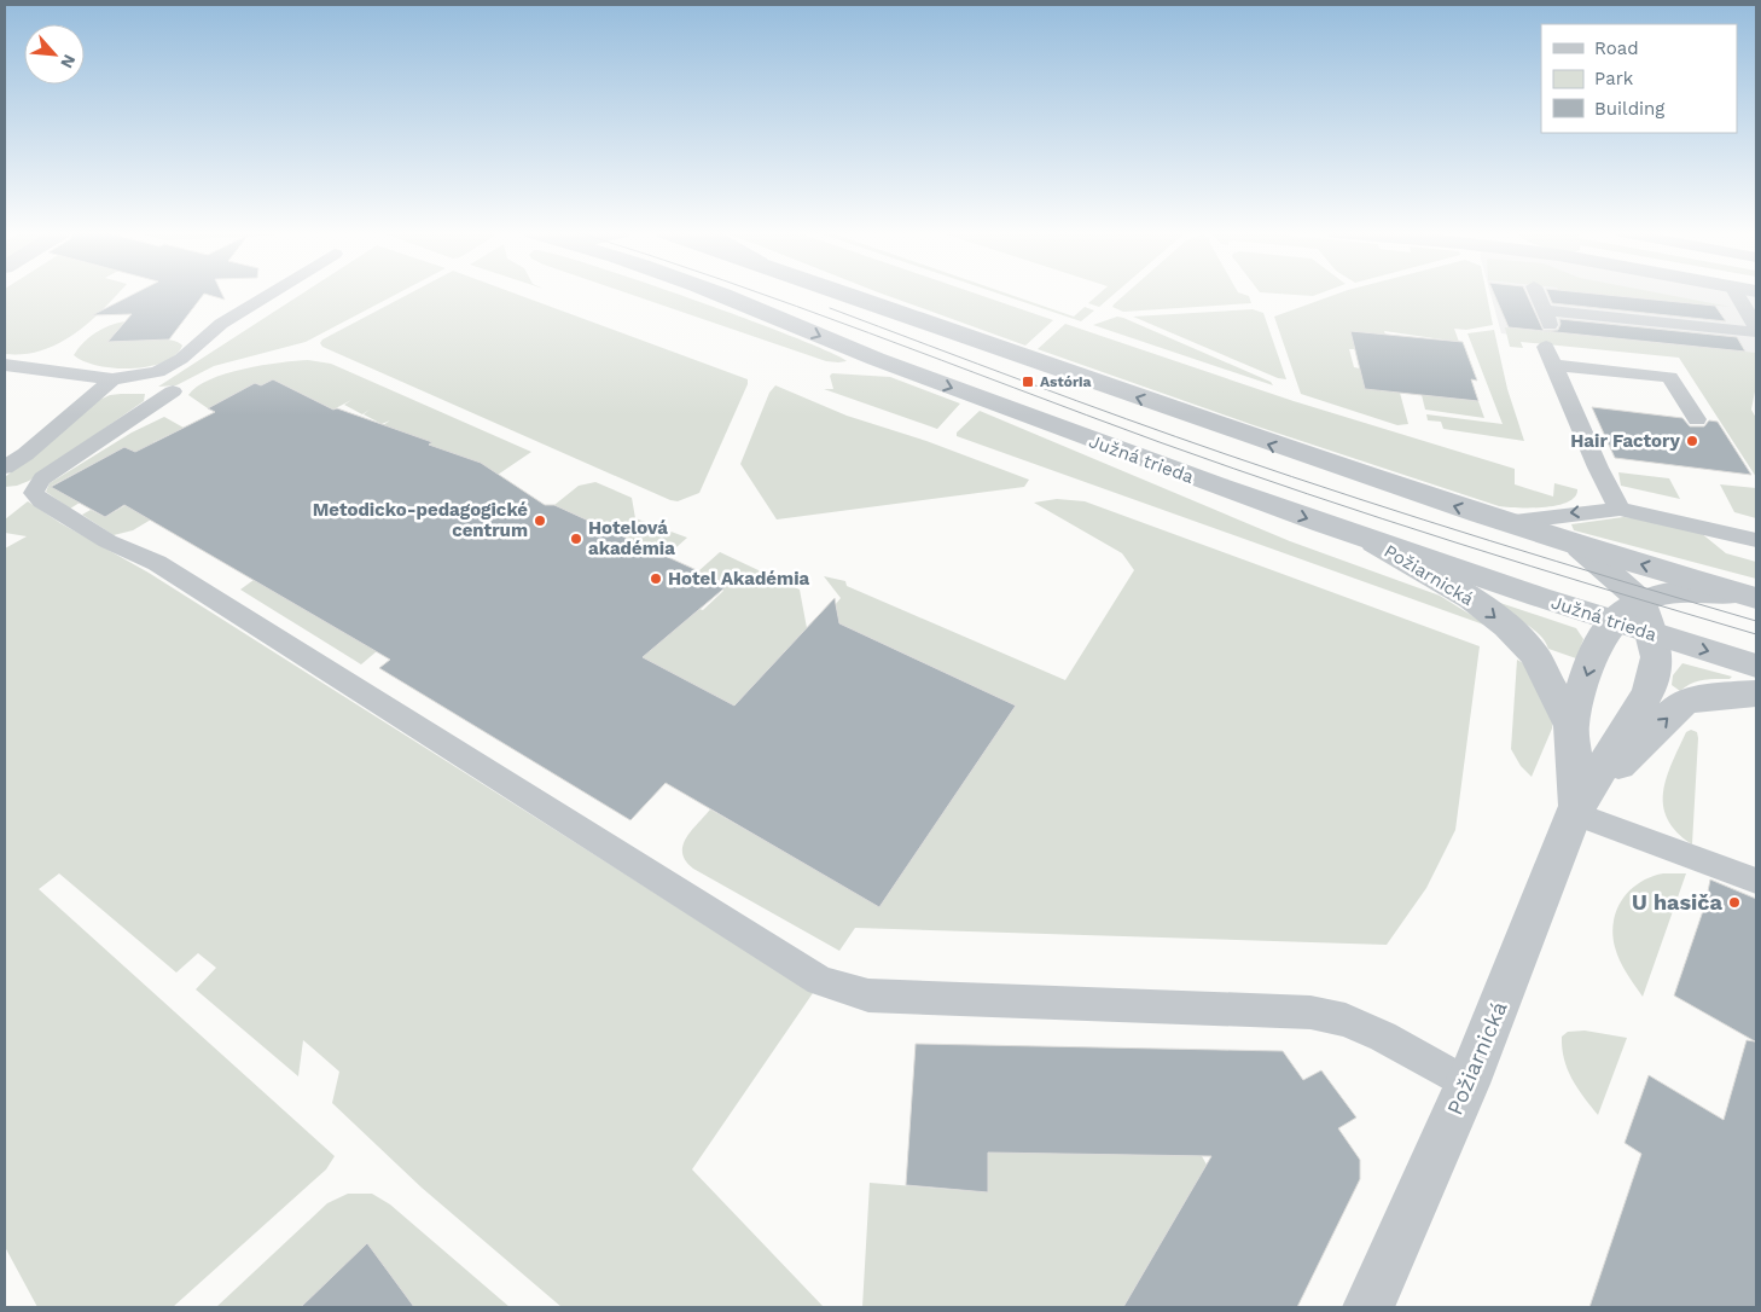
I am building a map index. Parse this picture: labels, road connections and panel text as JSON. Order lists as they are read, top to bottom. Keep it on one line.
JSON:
{"streets":{"street":["Južná trieda","Požiarnická"]},"crossings":[["Južná trieda","Požiarnická"]],"places":{"transit":["Astória"],"other":["Hair Factory","Metodicko-pedagogické centrum","Hotelová akadémia","Hotel Akadémia","U hasiča"]},"legend":["Road","Park","Building"],"north":"bottom right"}
